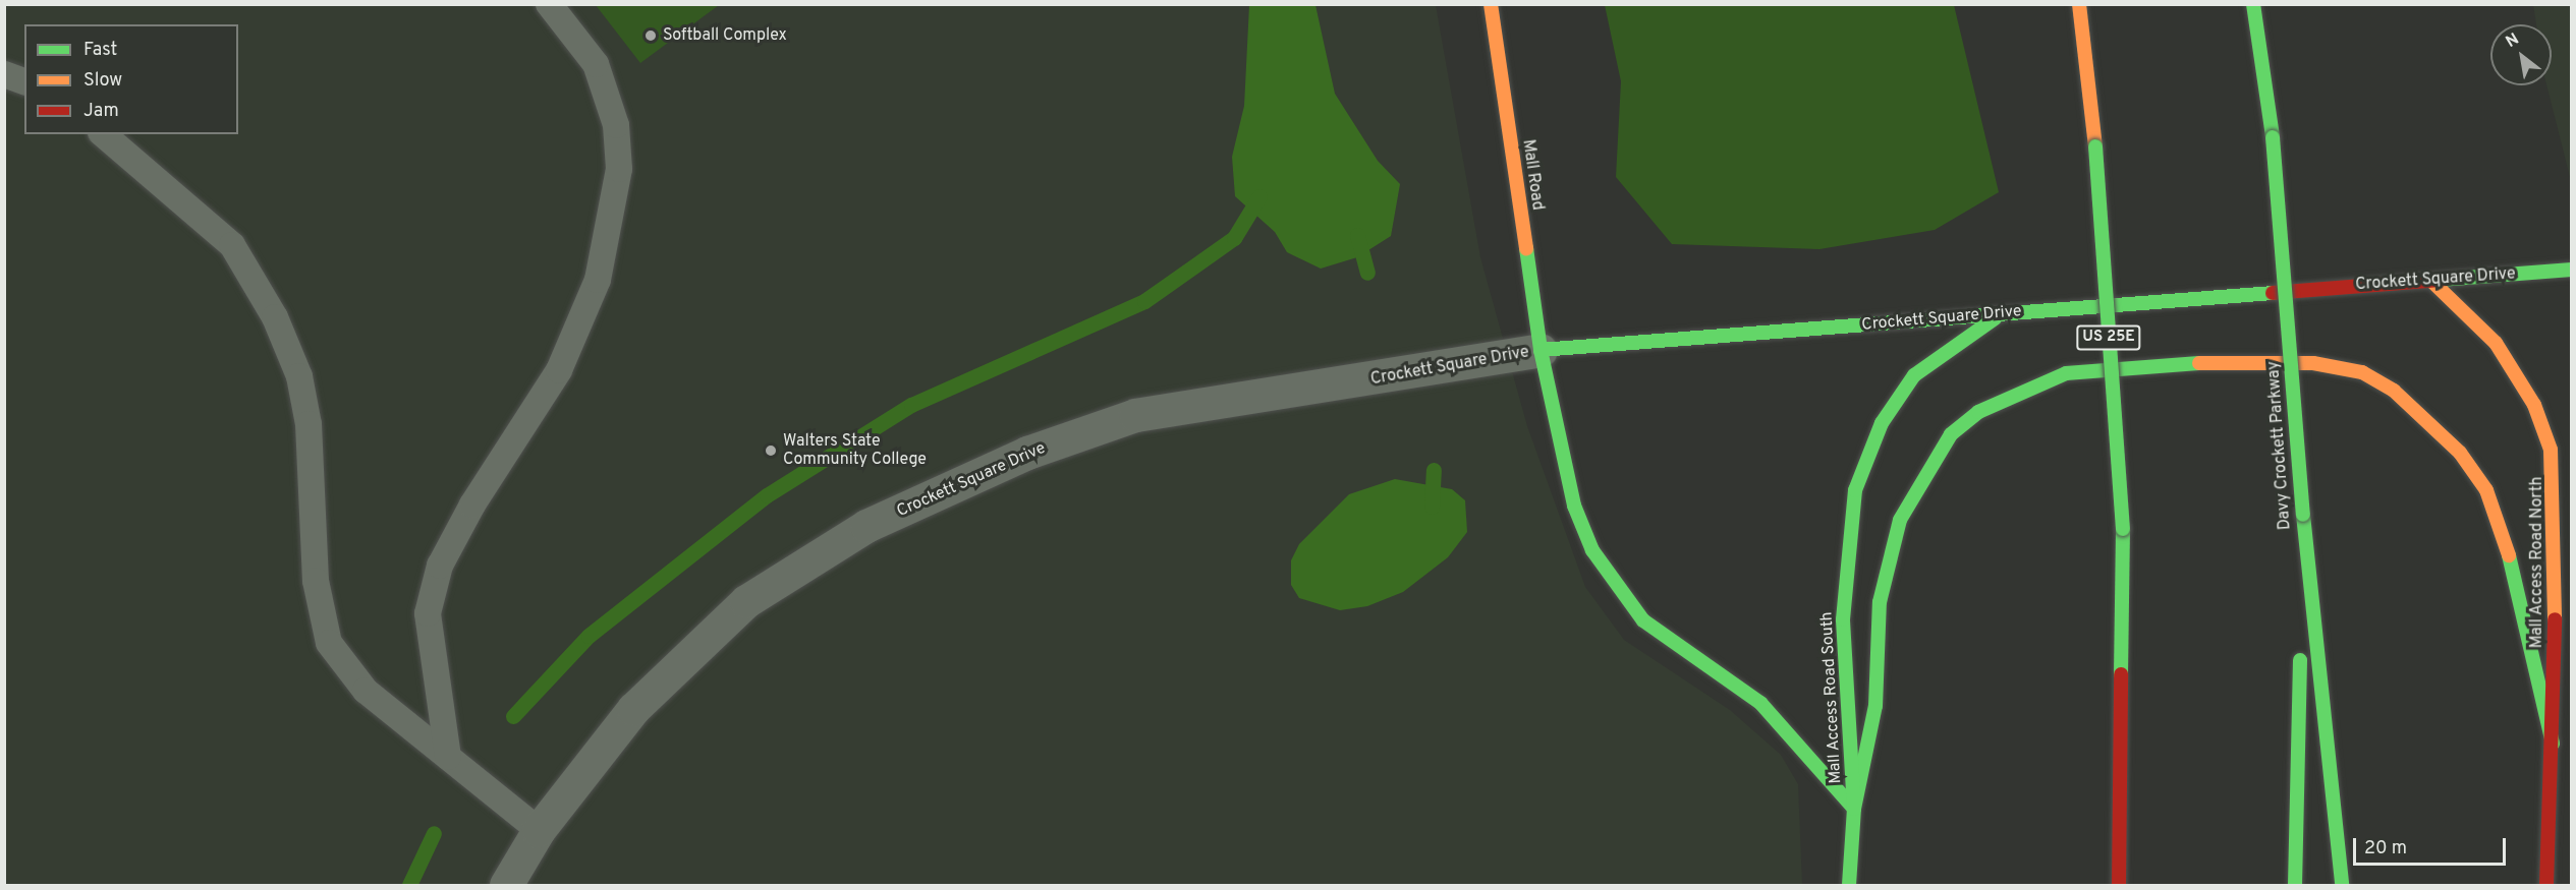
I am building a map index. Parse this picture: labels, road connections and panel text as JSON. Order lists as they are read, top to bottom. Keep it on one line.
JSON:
{"streets":{"main road":["Mall Road","Crockett Square Drive","US 25E","Davy Crockett Parkway","Mall Access Road North","Mall Access Road South"]},"crossings":[["Mall Road","Crockett Square Drive"],["Mall Road","Mall Access Road South"],["Crockett Square Drive","Mall Access Road North"],["Crockett Square Drive","Mall Access Road South"]],"places":["Softball Complex","Walters State Community College"],"legend":["Fast","Slow","Jam"],"scale_bar":"20 m","north":"top left"}
